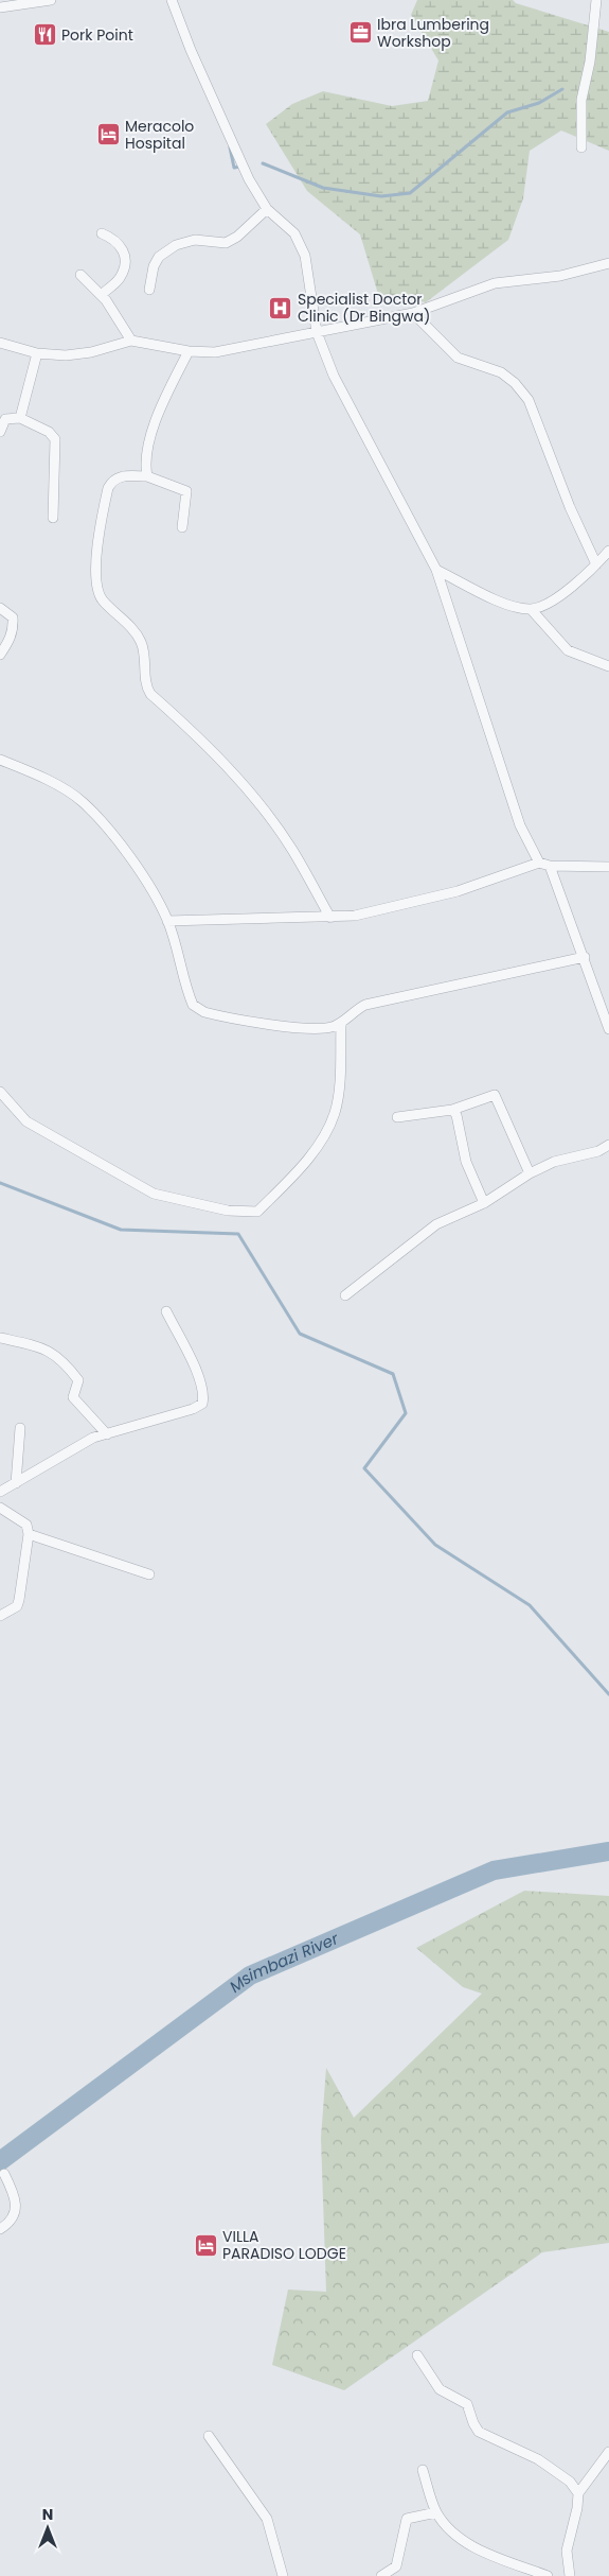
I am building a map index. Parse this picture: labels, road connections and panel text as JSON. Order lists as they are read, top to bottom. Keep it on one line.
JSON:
{"water":["Msimbazi River"],"places":{"office":["Ibra Lumbering Workshop"],"restaurant":["Pork Point"],"hotel":["Meracolo Hospital","VILLA PARADISO LODGE"],"hospital":["Specialist Doctor Clinic (Dr Bingwa)"]},"north":"top"}
